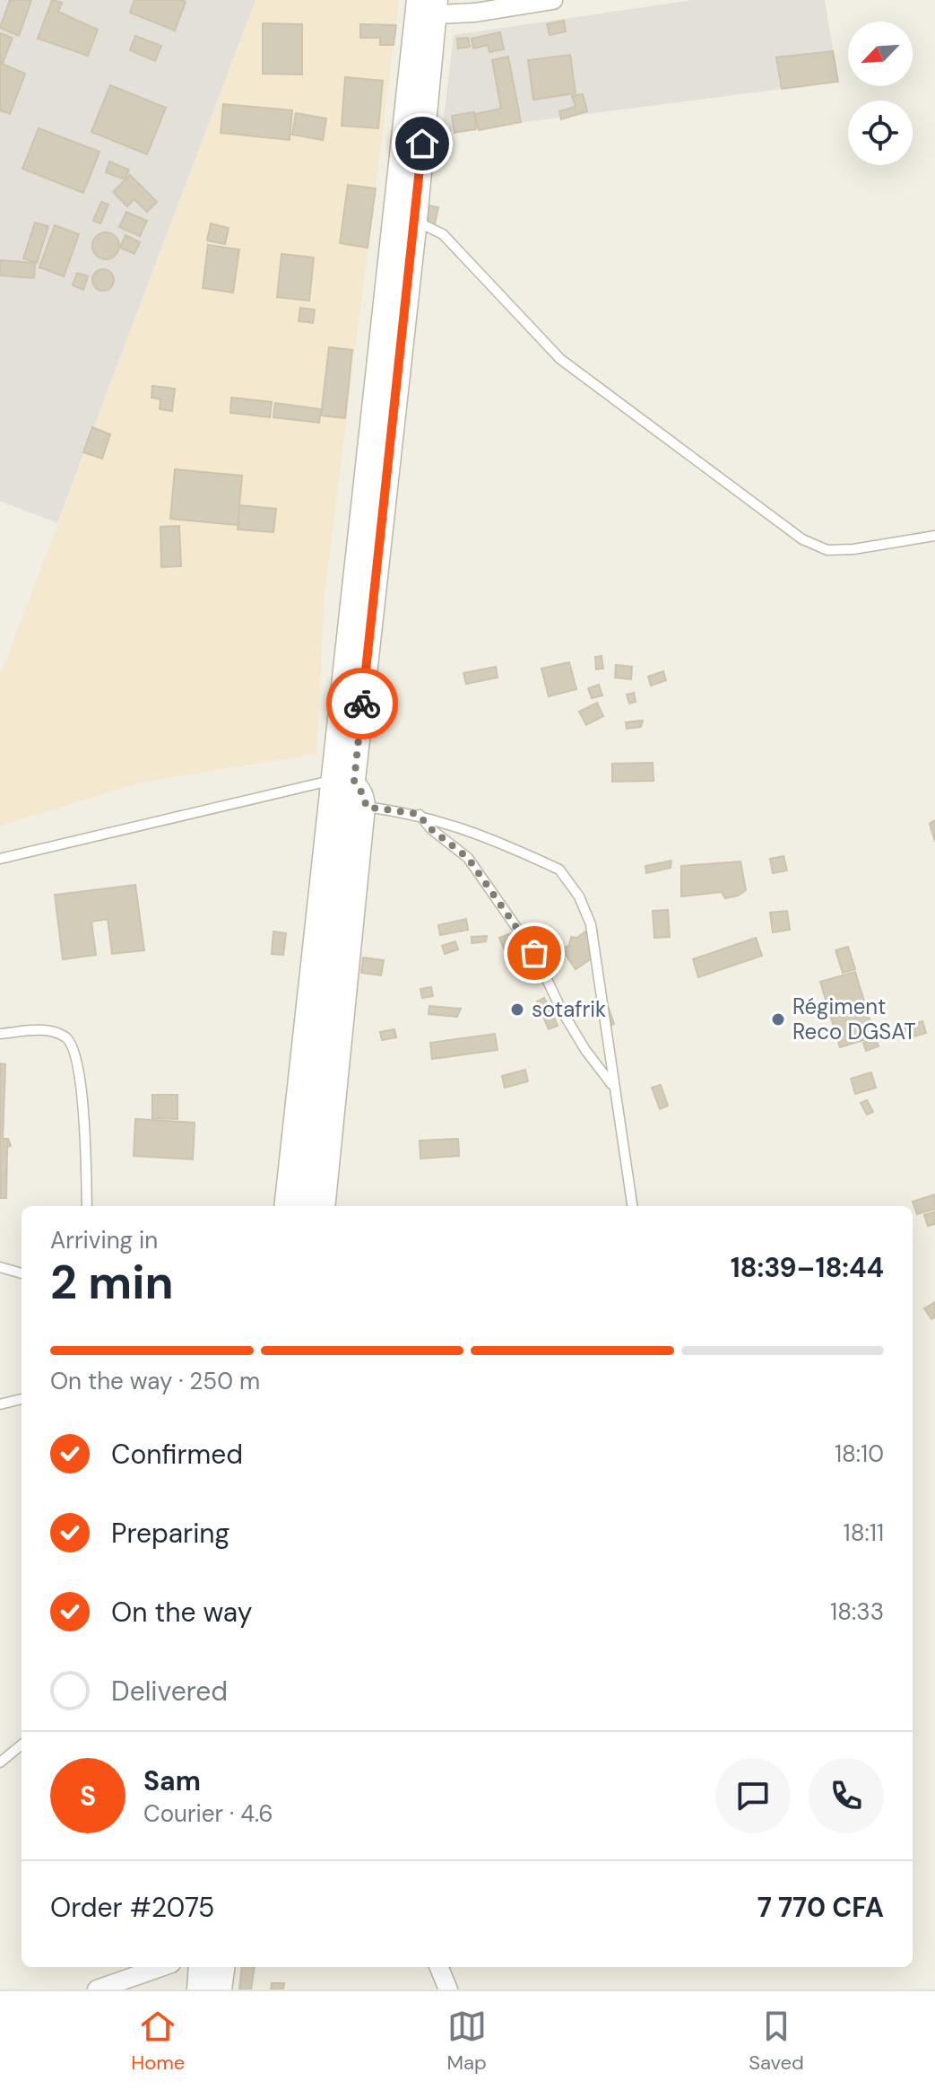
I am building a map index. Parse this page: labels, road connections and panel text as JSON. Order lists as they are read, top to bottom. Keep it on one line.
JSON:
{"places":["sotafrik","Régiment Reco DGSAT"],"north":"bottom left","page":{"heading":["2 min","Arriving in","18:39–18:44"],"panel":["Sam","Courier · 4.6","Order #2075","7 770 CFA"],"bar":"On the way · 250 m","list":[["Confirmed","18:10"],["Preparing","18:11"],["On the way","18:33"],"Delivered"],"round":"S","tabs":["Home","Map","Saved"]}}
